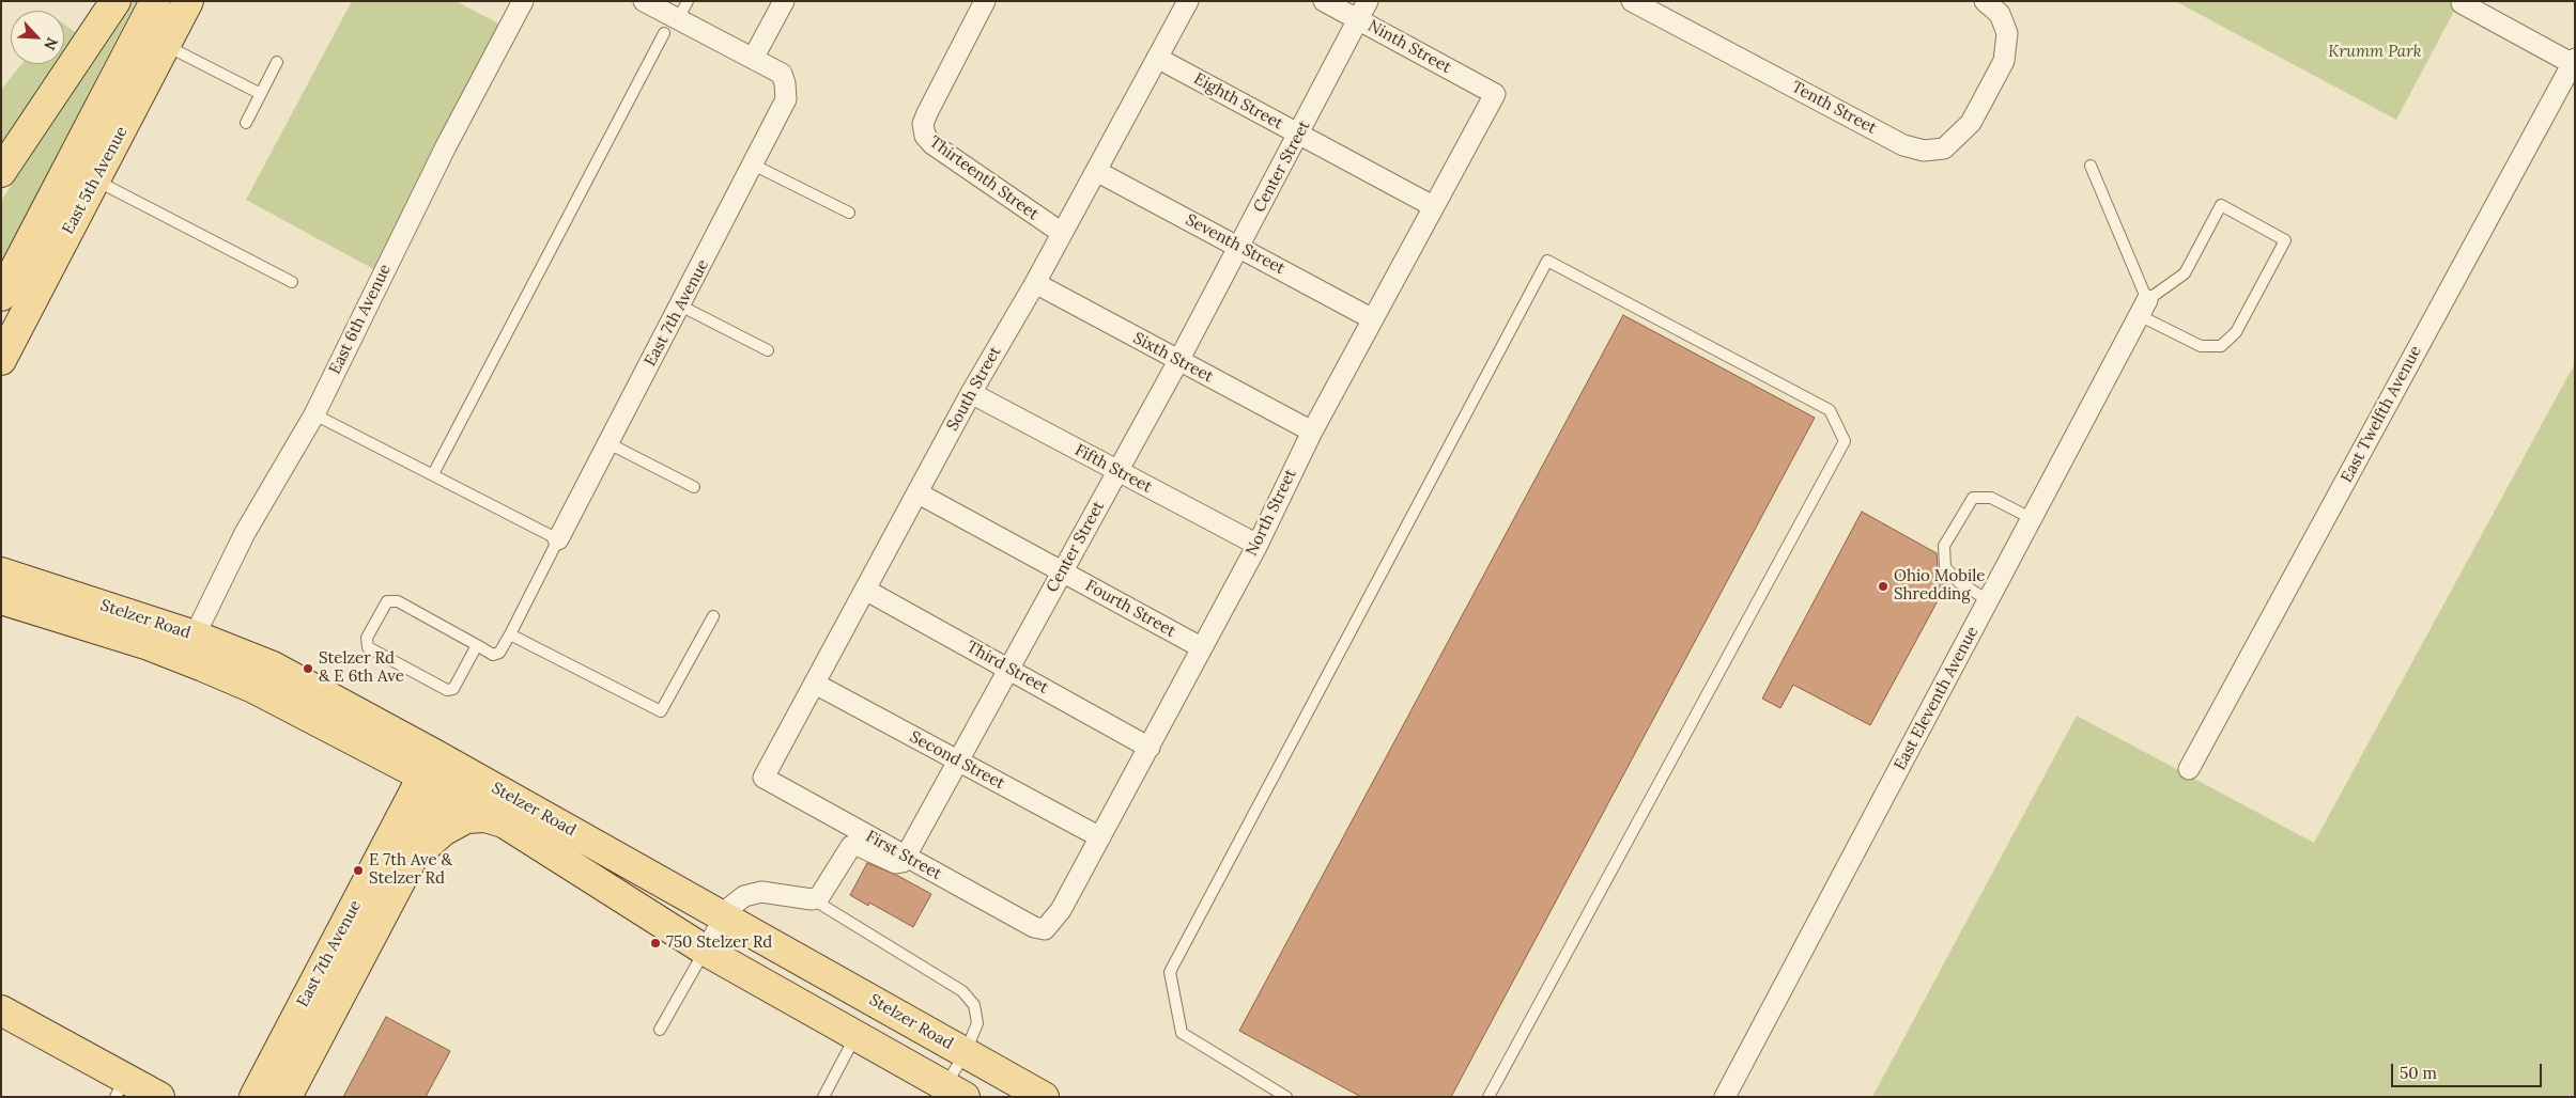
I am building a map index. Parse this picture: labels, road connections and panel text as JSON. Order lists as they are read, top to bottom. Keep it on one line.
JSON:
{"streets":{"main road":["East 5th Avenue","East 7th Avenue","Stelzer Road"],"street":["Ninth Street","Eighth Street","Tenth Street","Center Street","Thirteenth Street","Seventh Street","East 6th Avenue","Sixth Street","South Street","East Twelfth Avenue","Fifth Street","North Street","Fourth Street","Third Street","East Eleventh Avenue","Second Street","First Street"]},"crossings":[["Ninth Street","Center Street"],["Ninth Street","North Street"],["Eighth Street","Center Street"],["Eighth Street","South Street"],["Eighth Street","North Street"],["Center Street","Seventh Street"],["Center Street","Sixth Street"],["Center Street","Fifth Street"],["Center Street","Fourth Street"],["Center Street","Third Street"],["Center Street","Second Street"],["Center Street","First Street"],["Thirteenth Street","South Street"],["Seventh Street","South Street"],["Seventh Street","North Street"],["East 7th Avenue","Stelzer Road"],["East 6th Avenue","Stelzer Road"],["Sixth Street","South Street"],["Sixth Street","North Street"],["South Street","Fifth Street"],["South Street","Fourth Street"],["South Street","Third Street"],["South Street","Second Street"],["South Street","First Street"],["Fifth Street","North Street"],["North Street","Fourth Street"],["North Street","Third Street"],["North Street","Second Street"],["North Street","First Street"]],"parks":["Krumm Park"],"places":["Ohio Mobile Shredding","Stelzer Rd & E 6th Ave","E 7th Ave & Stelzer Rd","750 Stelzer Rd"],"scale_bar":"50 m","north":"bottom right"}
